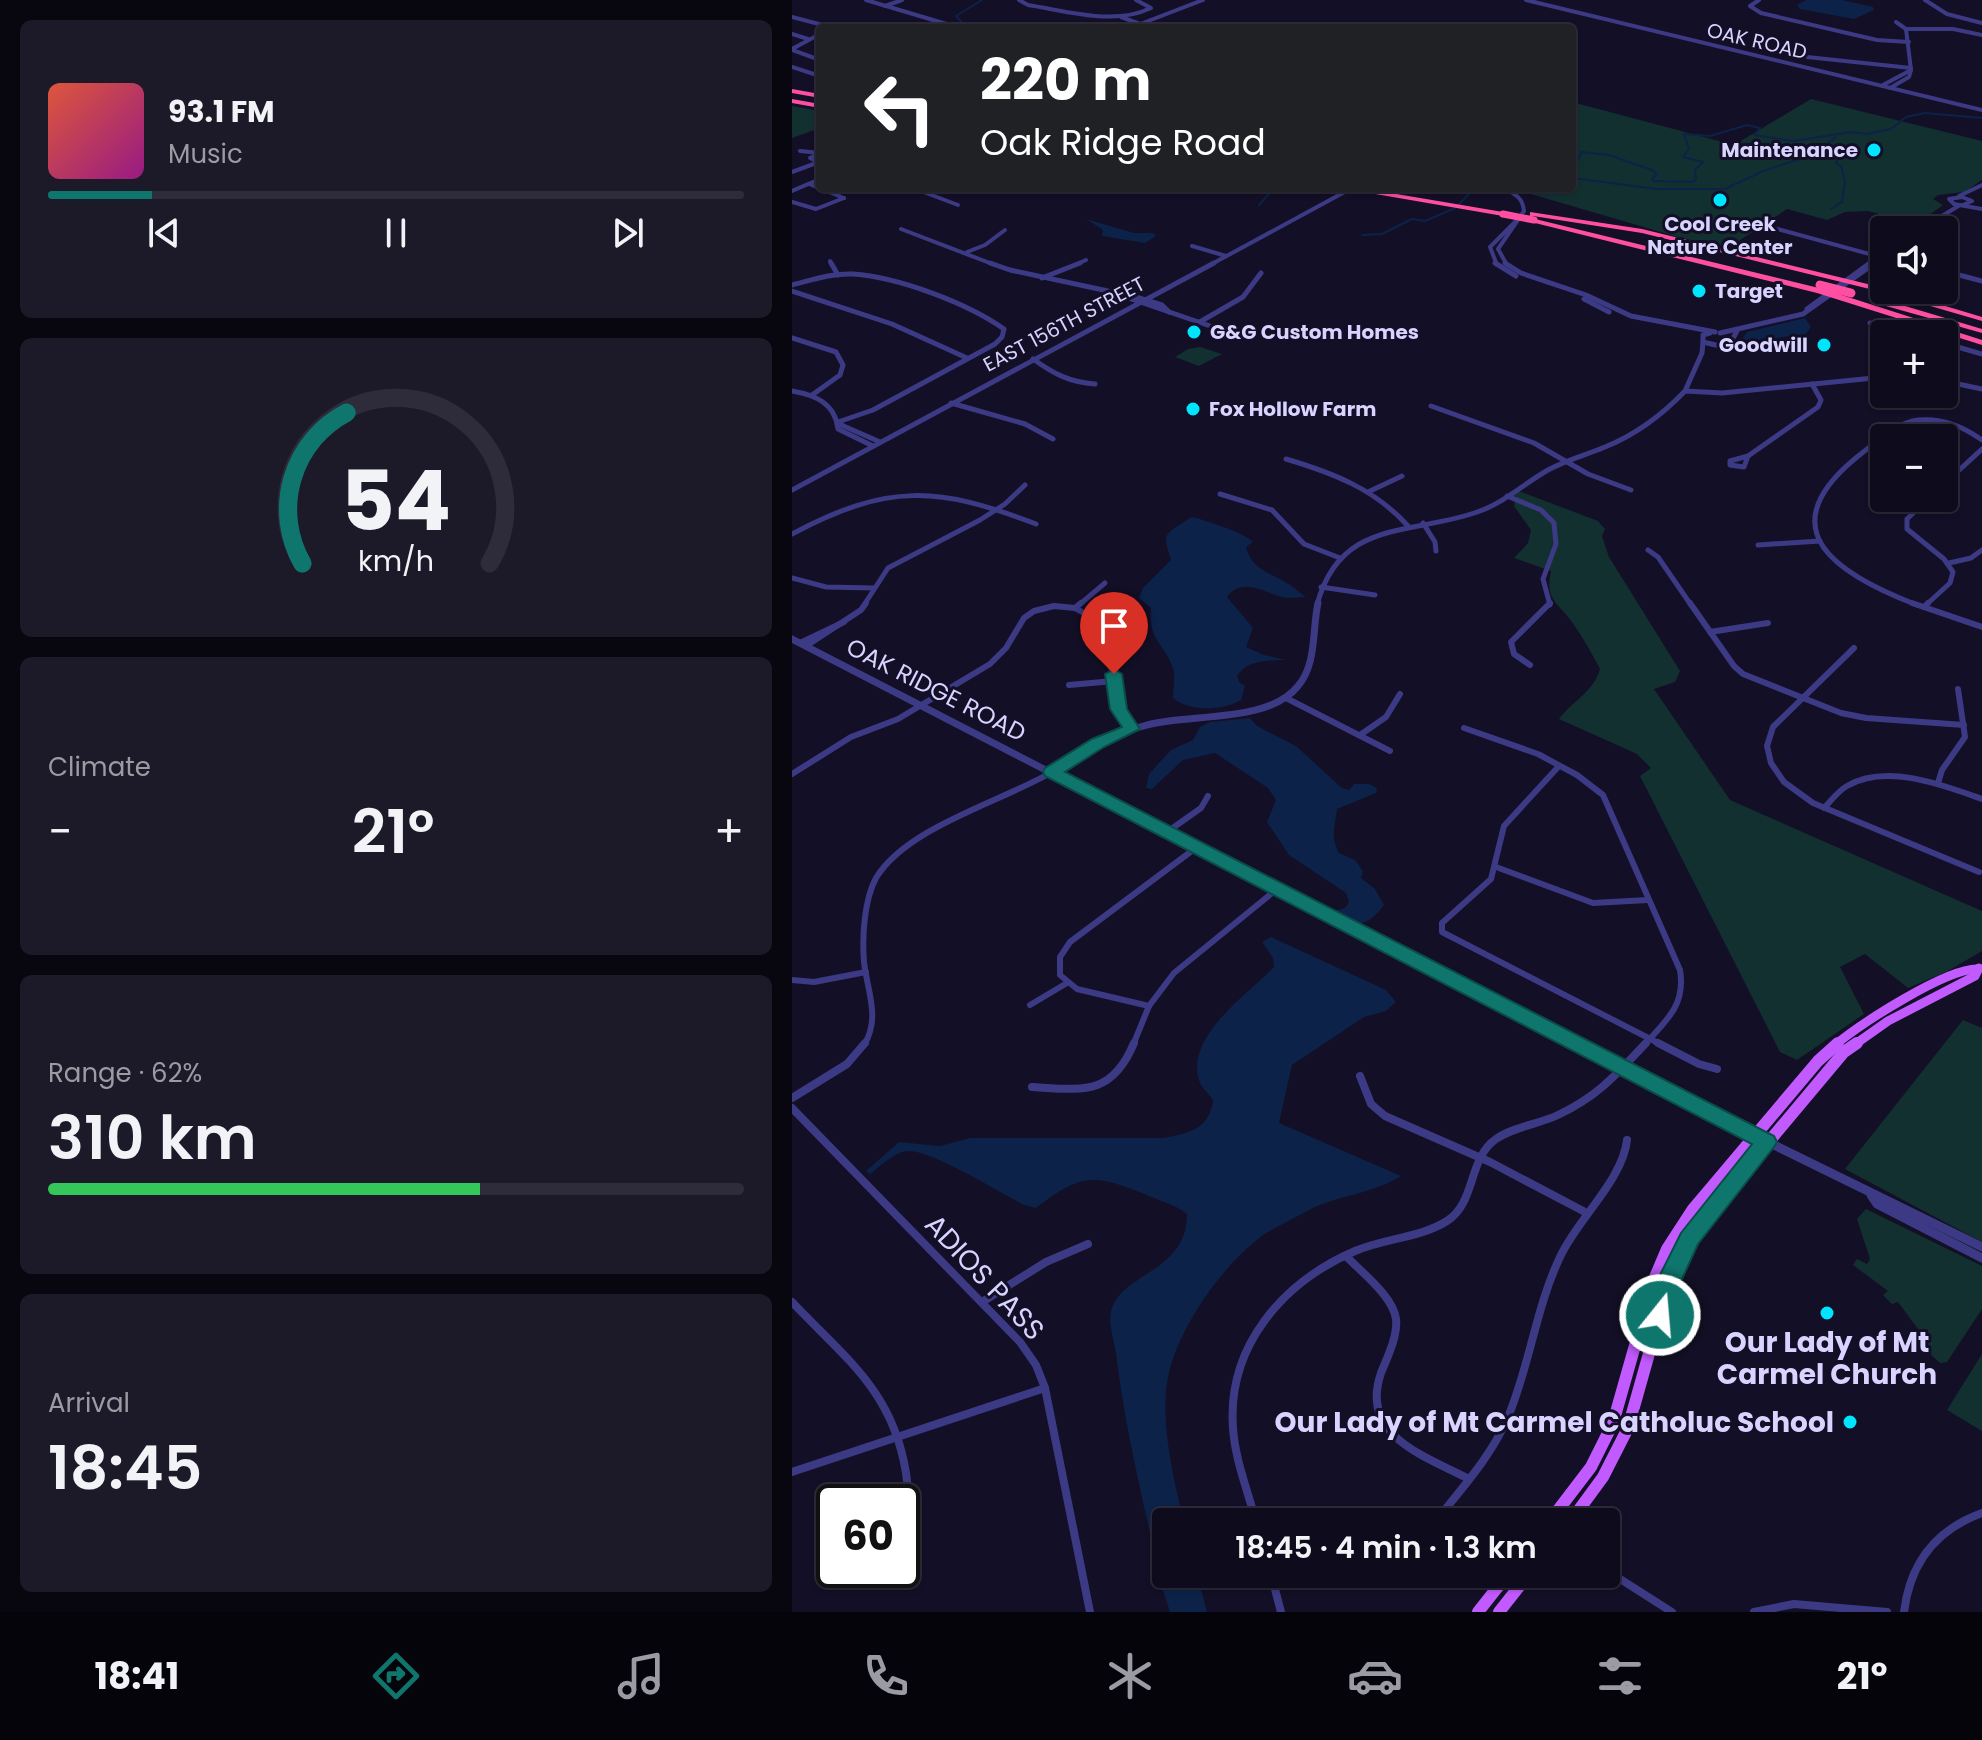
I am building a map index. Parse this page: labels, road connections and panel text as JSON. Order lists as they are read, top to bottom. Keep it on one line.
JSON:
{"streets":{"street":["OAK ROAD","EAST 156TH STREET","OAK RIDGE ROAD","ADIOS PASS"]},"places":["Maintenance","Cool Creek Nature Center","Target","G&G Custom Homes","Goodwill","Fox Hollow Farm","Our Lady of Mt Carmel Church","Our Lady of Mt Carmel Catholuc School"],"page":{"turn":["220 m","Oak Ridge Road"],"song":["93.1 FM","Music"],"map_buttons":["+","−"],"tile":["Climate",["Range · 62%","310 km"],["Arrival","18:45"]],"heat":["−","21°","+"],"limit":"60","trip":"18:45 · 4 min · 1.3 km","tabs":["18:41","21°"],"gauge":["54","km/h"]}}
